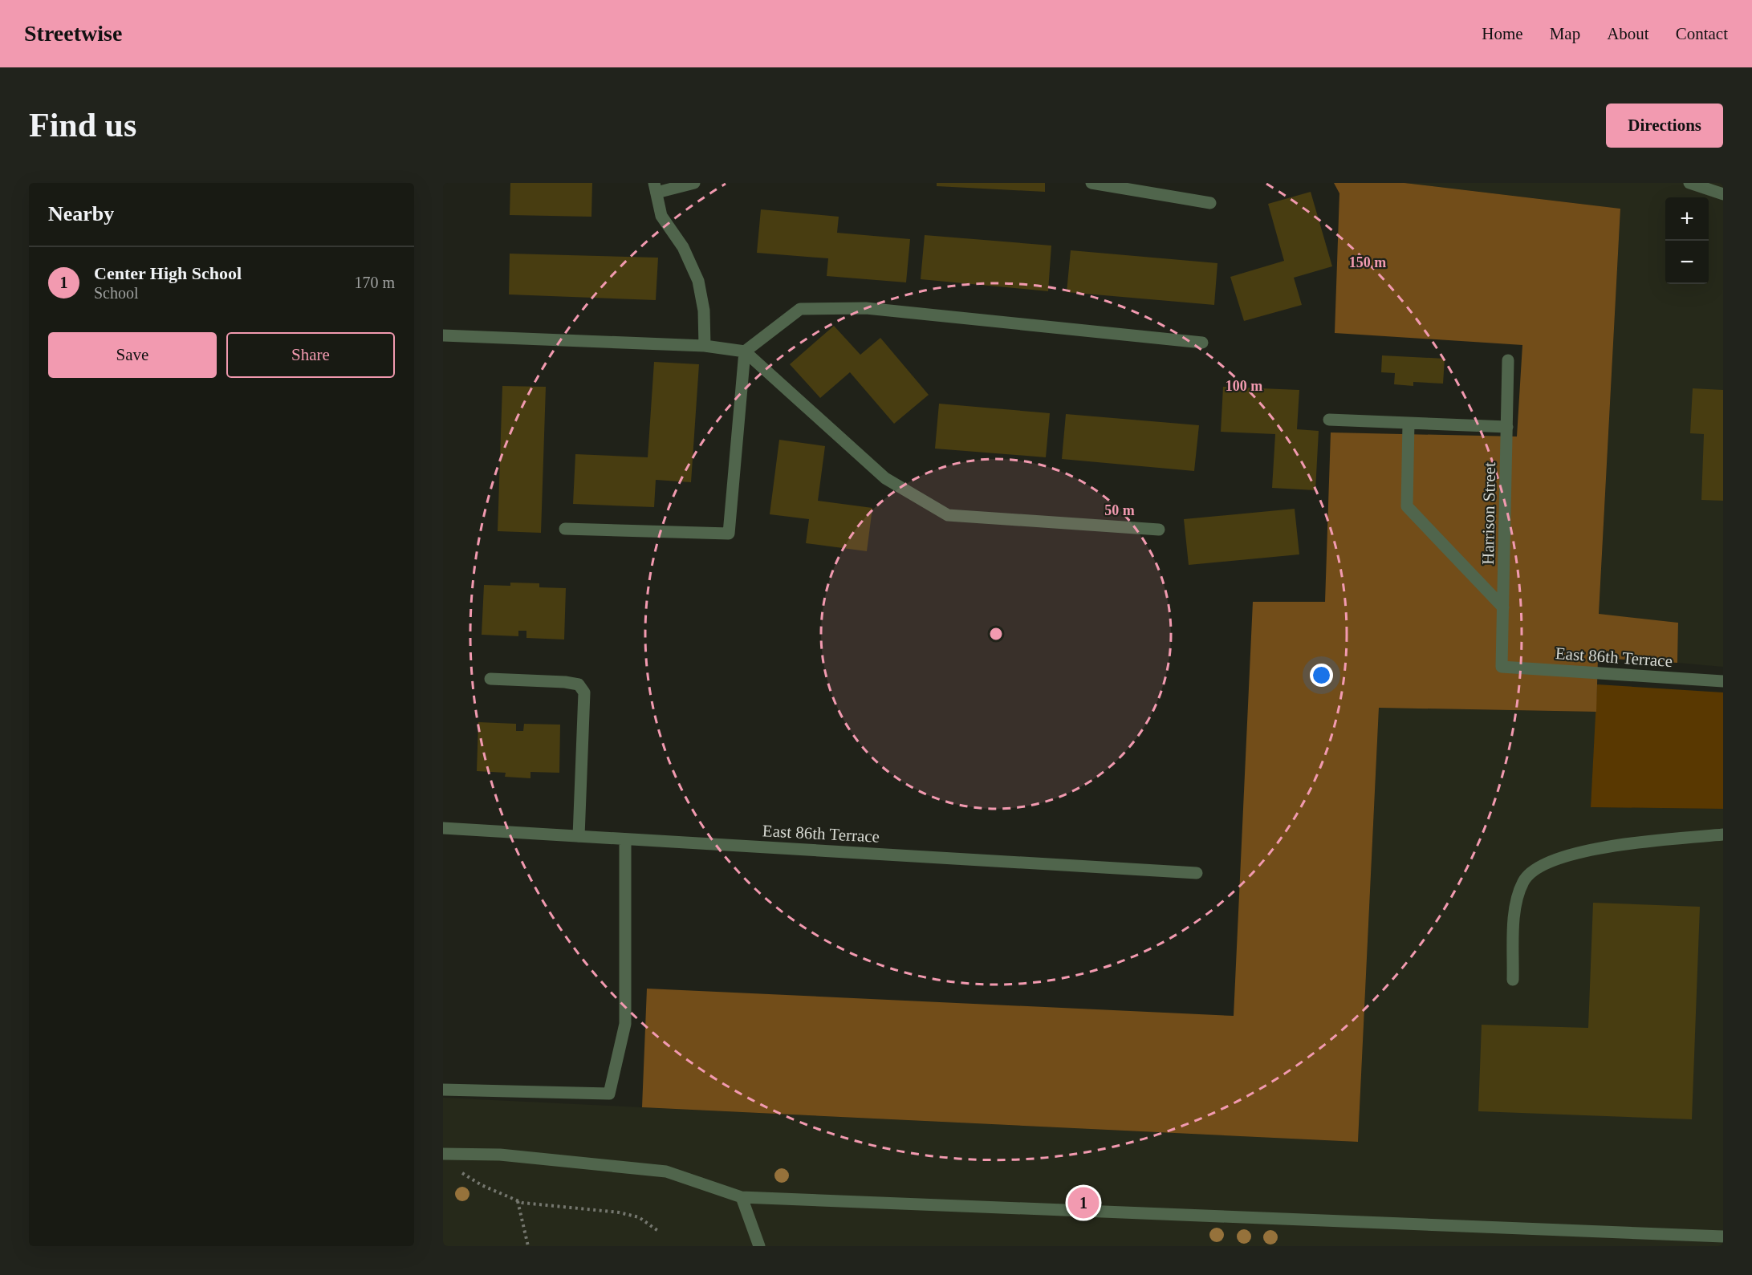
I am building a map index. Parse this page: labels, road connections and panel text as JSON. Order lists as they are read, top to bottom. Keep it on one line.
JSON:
{"streets":{"street":["Harrison Street","East 86th Terrace"]},"crossings":[["Harrison Street","East 86th Terrace"]],"page":{"header":"Streetwise","nav":["Home","Map","About","Contact"],"buttons":["Directions",["Save","Share"]],"title":"Find us","heading":"Nearby","map_buttons":["+","−"],"list":[{"mark":"1","name":"Center High School","note":"School","value":"170 m"}],"pins":"1"},"rings":["150 m","100 m","50 m"]}
